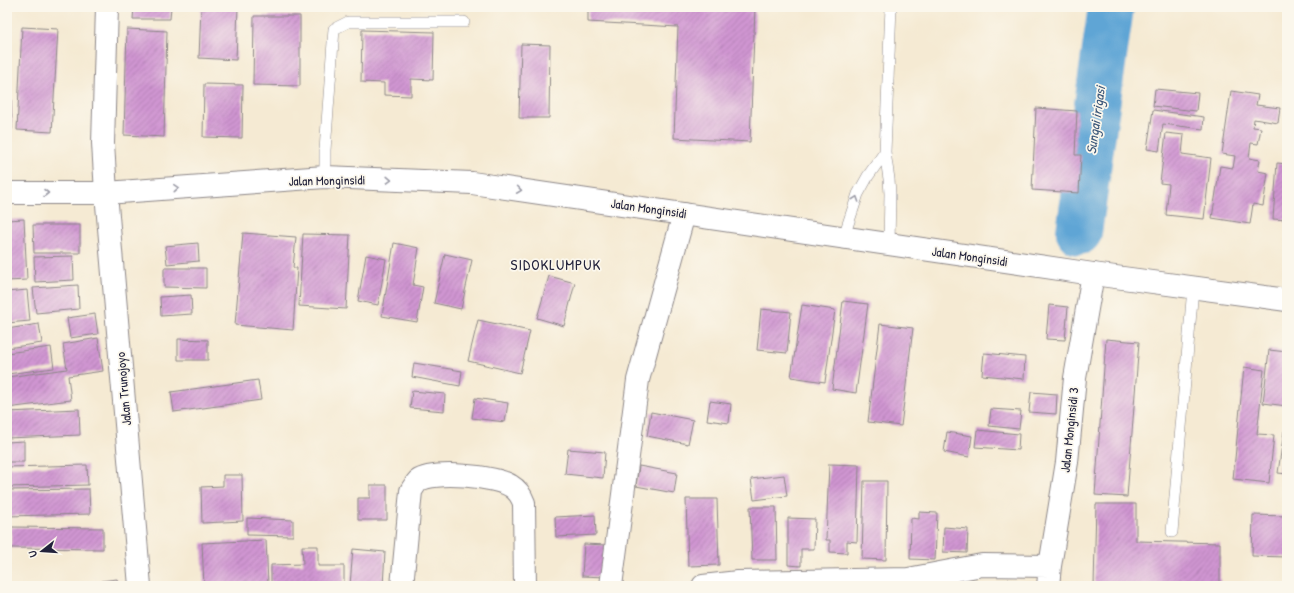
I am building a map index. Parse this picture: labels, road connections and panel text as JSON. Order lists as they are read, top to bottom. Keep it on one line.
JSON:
{"streets":{"street":["Jalan Monginsidi","Jalan Trunojoyo","Jalan Monginsidi 3"]},"crossings":[["Jalan Monginsidi","Jalan Trunojoyo"],["Jalan Monginsidi","Jalan Monginsidi 3"]],"one_way":["Jalan Monginsidi"],"districts":["SIDOKLUMPUK"],"water":["Sungai irigasi"],"north":"left"}
